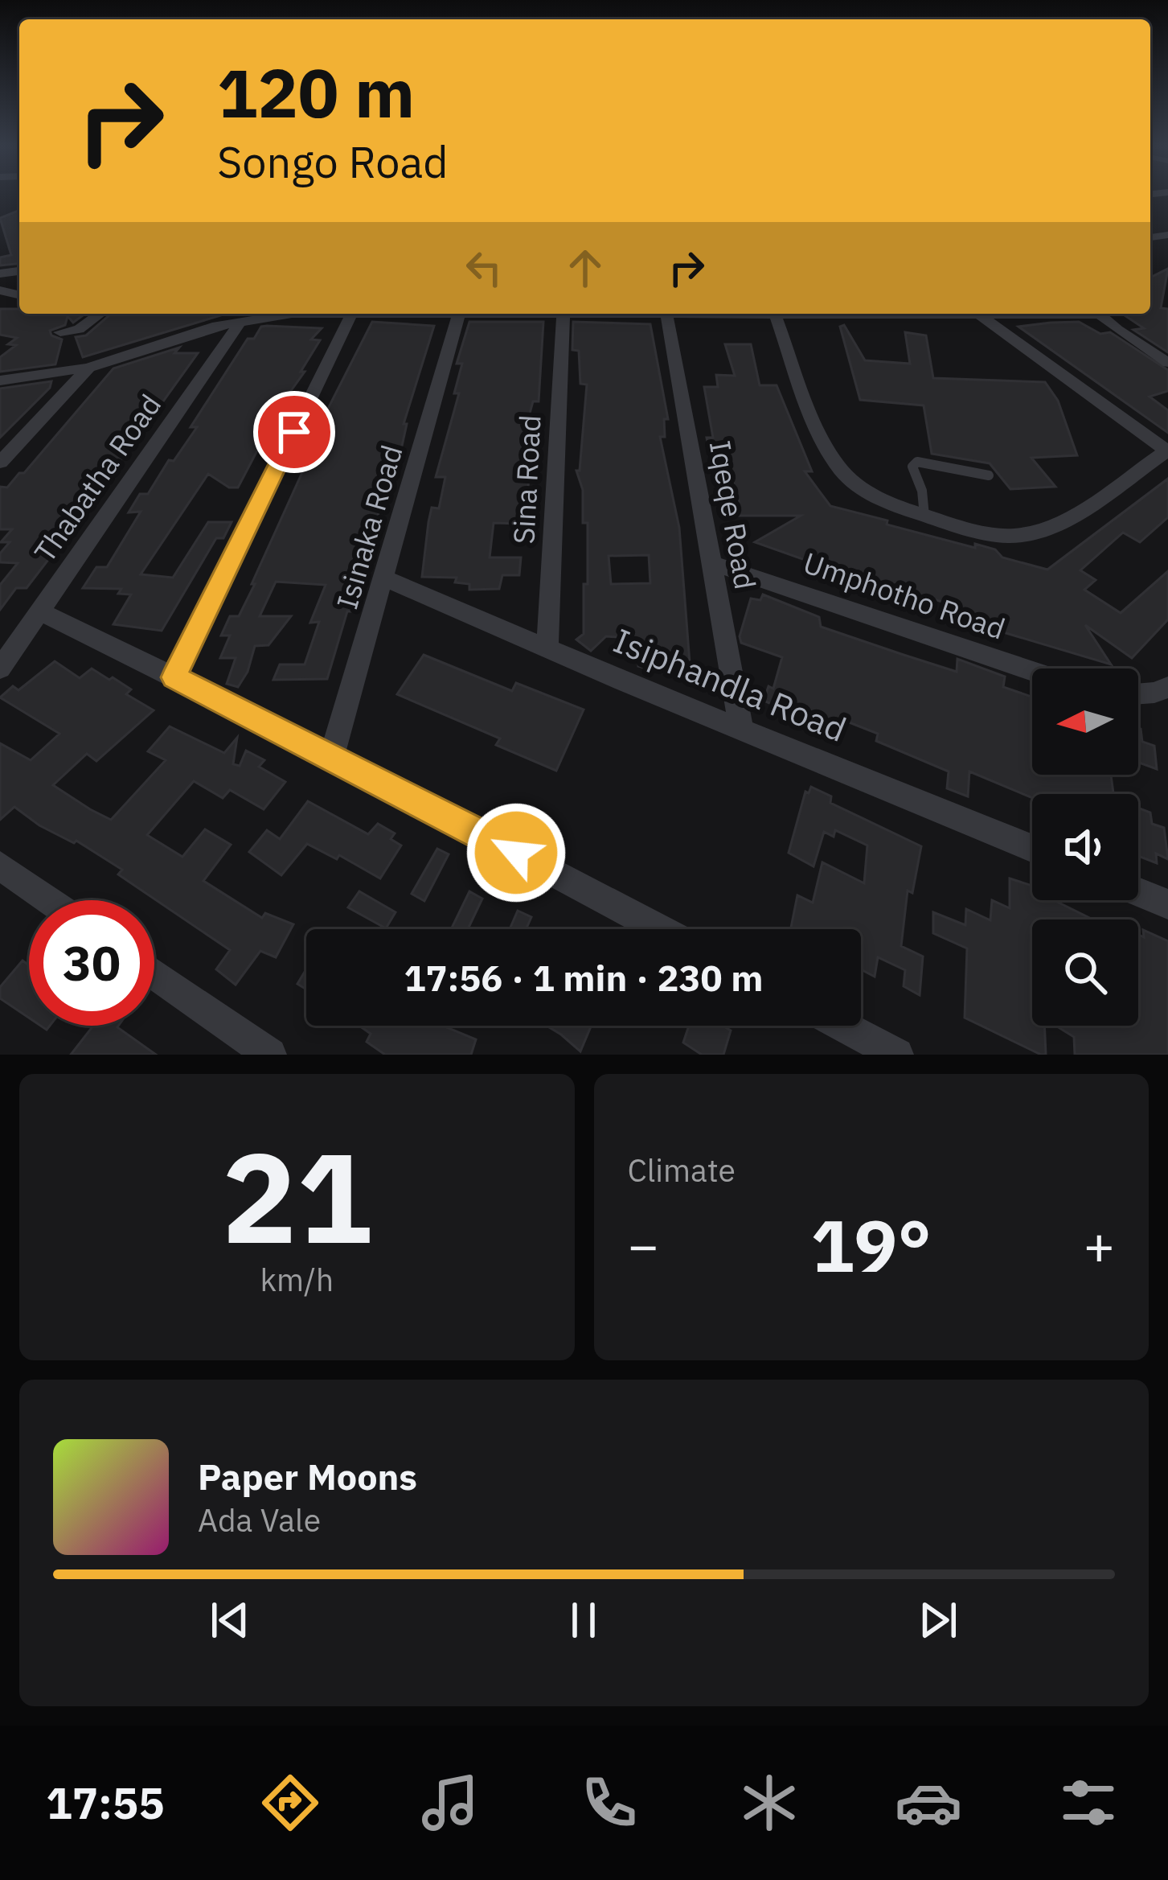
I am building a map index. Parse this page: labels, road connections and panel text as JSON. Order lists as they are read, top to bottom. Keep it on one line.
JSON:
{"streets":{"street":["Thabatha Road","Sina Road","Iqeqe Road","Isinaka Road","Umphotho Road","Isiphandla Road"]},"crossings":[["Sina Road","Isiphandla Road"],["Iqeqe Road","Umphotho Road"],["Iqeqe Road","Isiphandla Road"],["Isinaka Road","Isiphandla Road"]],"north":"left","page":{"turn":["120 m","Songo Road"],"limit":"30","trip":"17:56 · 1 min · 230 m","tile":[["21","km/h"],"Climate"],"heat":["−","19°","+"],"song":["Paper Moons","Ada Vale"],"tabs":"17:55"}}
